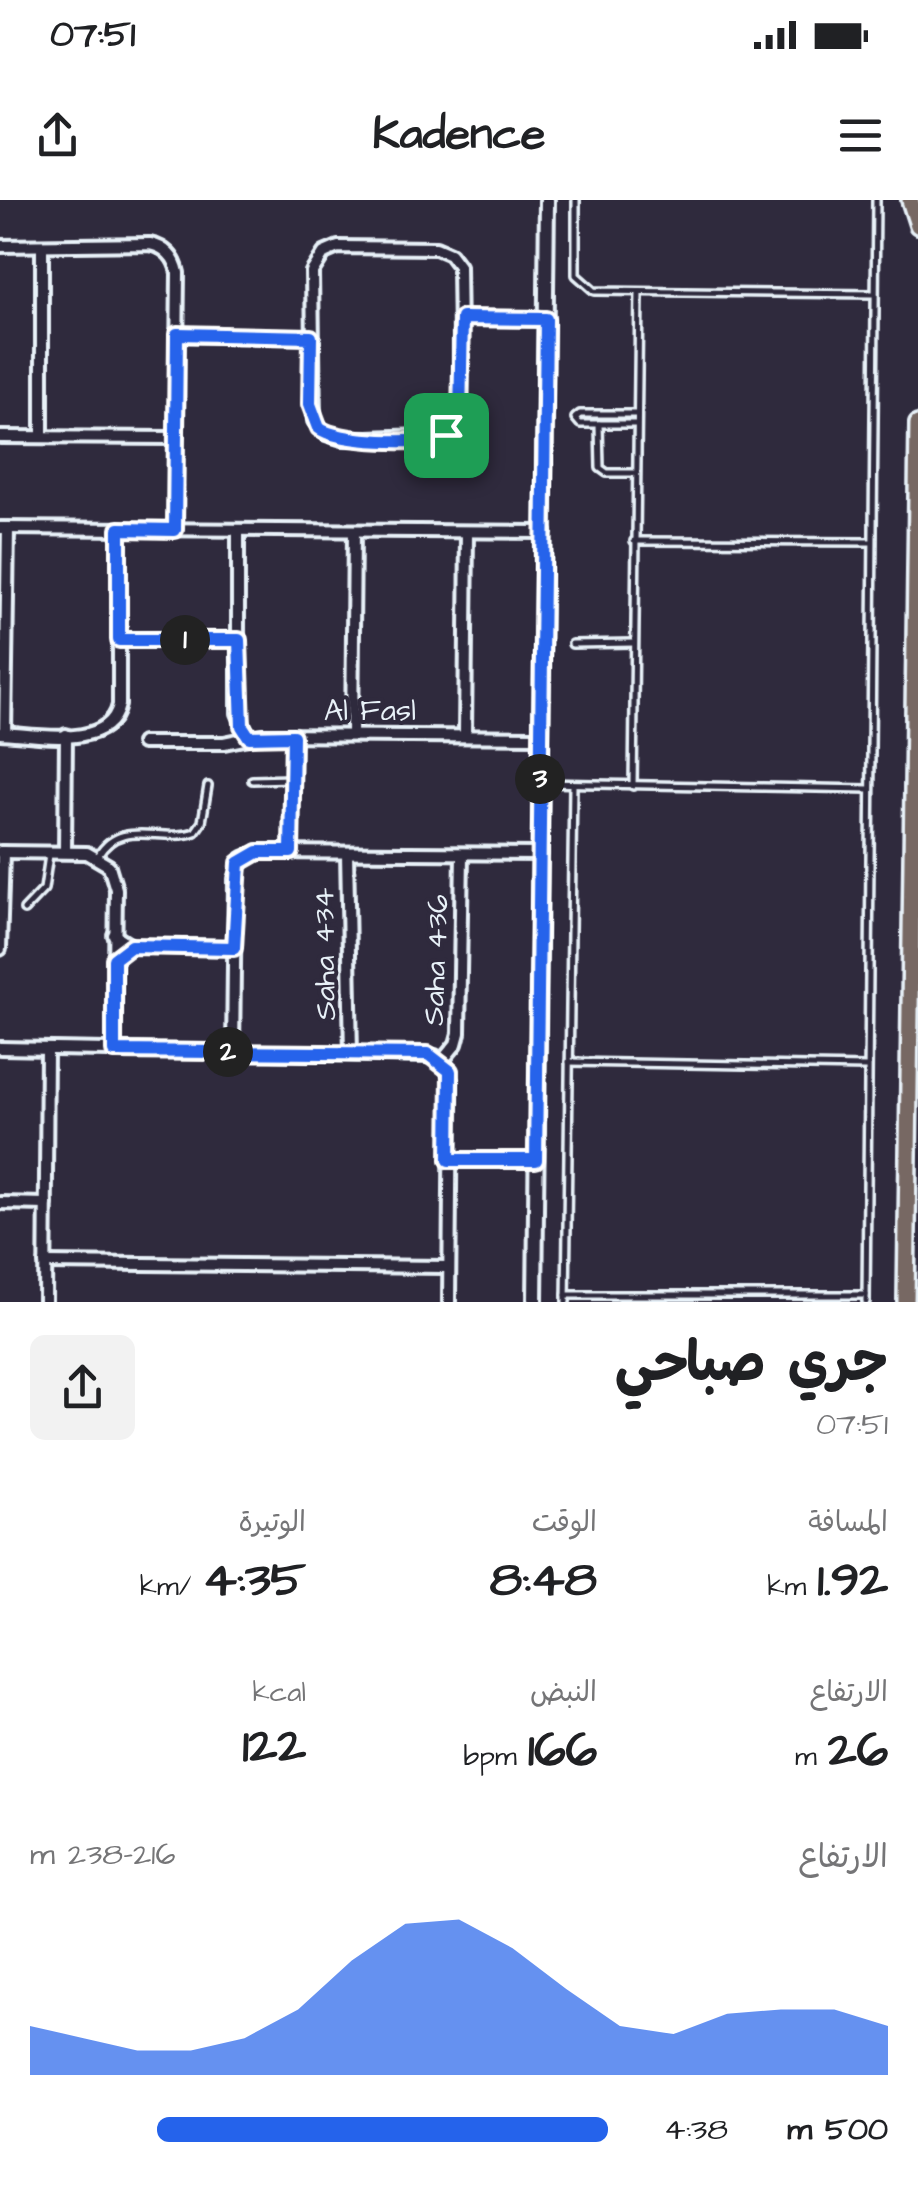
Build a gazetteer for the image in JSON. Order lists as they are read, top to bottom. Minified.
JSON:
{"streets":{"street":["Al Fasl","Saha 434","Saha 436"]},"page":{"status":"07:51","header":"Kadence","pins":["1","3","2"],"heading":["جري صباحي","07:51"],"stats":[["المسافة","1.92 km"],["الوقت","8:48"],["الوتيرة","4:35 /km"],["الارتفاع","26 m"],["النبض","166 bpm"],["kcal","122"]],"chart":["الارتفاع","216–238 m"],"list":[{"name":"500 m","note":"4:38"}]}}
